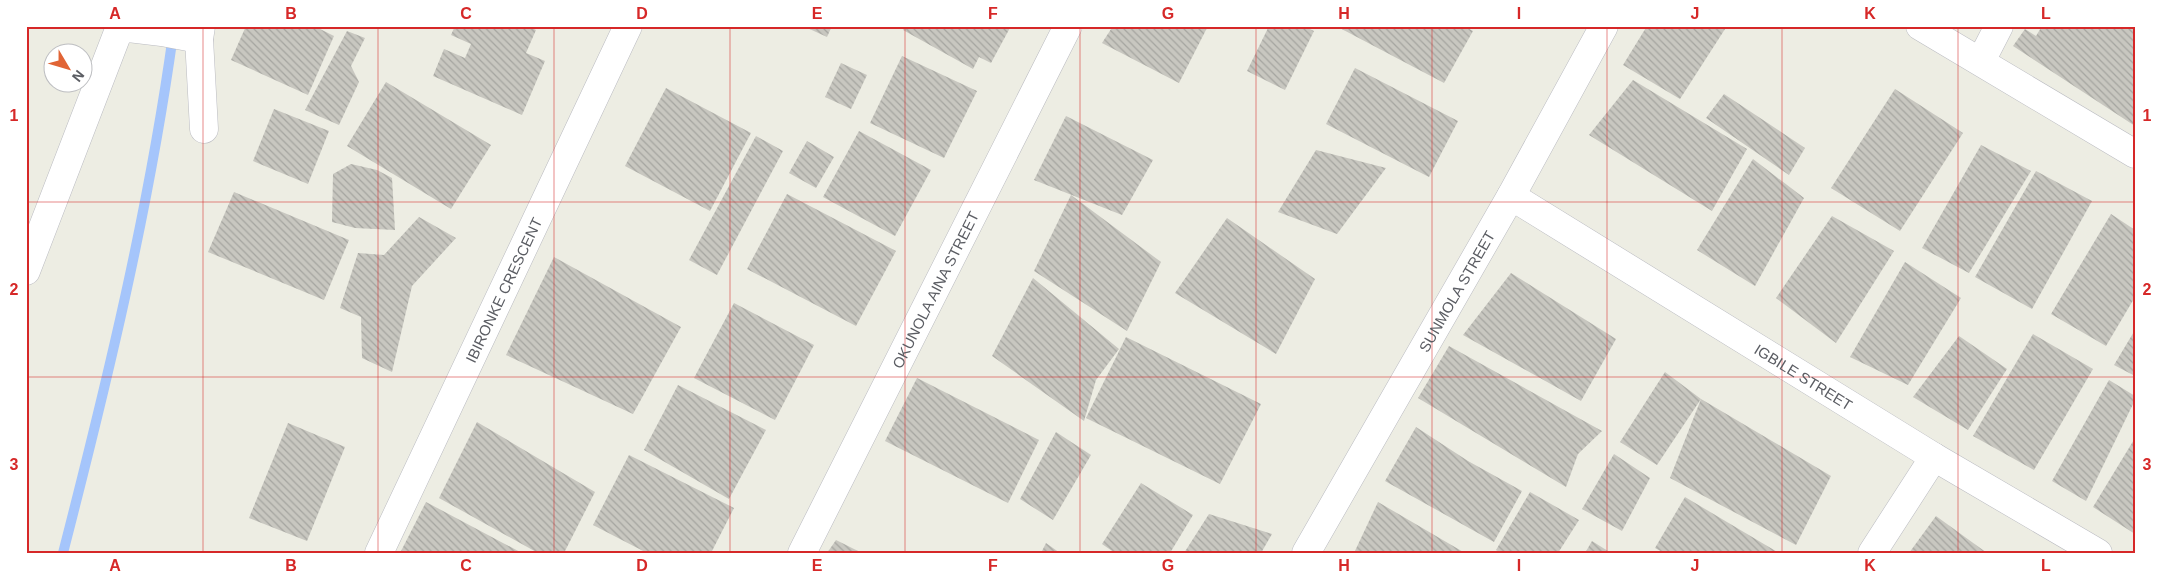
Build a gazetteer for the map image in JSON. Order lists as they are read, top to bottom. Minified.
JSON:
{"streets":{"street":["IBIRONKE CRESCENT","OKUNOLA AINA STREET","SUNMOLA STREET","IGBILE STREET"]},"crossings":[["SUNMOLA STREET","IGBILE STREET"]],"north":"bottom right","grid":{"columns":["A","B","C","D","E","F","G","H","I","J","K","L"],"rows":["1","2","3"]}}
